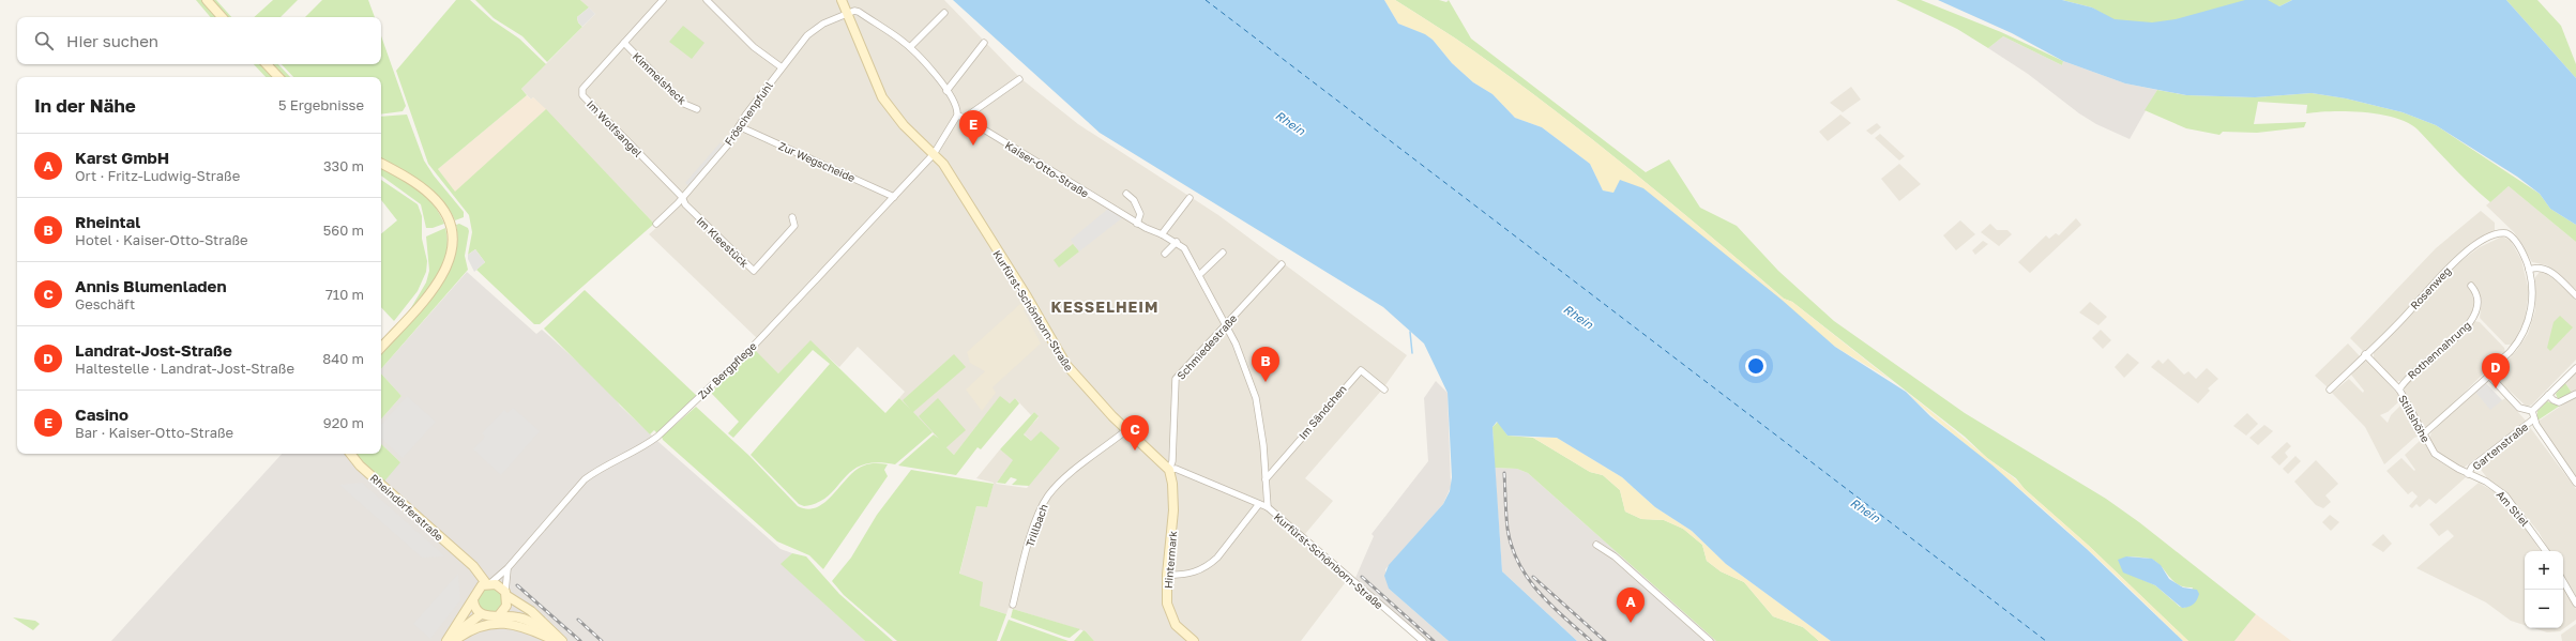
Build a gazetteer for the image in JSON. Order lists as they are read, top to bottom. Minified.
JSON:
{"streets":{"main road":["Kurfürst-Schönborn-Straße","Rheindörferstraße","Hintermark"],"street":["Kimmelsheck","Fröschenpfuhl","Im Wolfsangel","Zur Wegscheide","Kaiser-Otto-Straße","Im Kleestück","Rosenweg","Schmiedestraße","Rothennahrung","Zur Bergpflege","Im Sändchen","Stillshöhe","Gartenstraße","Am Stiel","Trillbach"]},"crossings":[["Kimmelsheck","Im Wolfsangel"],["Fröschenpfuhl","Im Wolfsangel"],["Fröschenpfuhl","Zur Wegscheide"],["Fröschenpfuhl","Im Kleestück"],["Fröschenpfuhl","Kurfürst-Schönborn-Straße"],["Im Wolfsangel","Im Kleestück"],["Zur Wegscheide","Zur Bergpflege"],["Kaiser-Otto-Straße","Kurfürst-Schönborn-Straße"],["Kaiser-Otto-Straße","Schmiedestraße"],["Kaiser-Otto-Straße","Zur Bergpflege"],["Kaiser-Otto-Straße","Im Sändchen"],["Rosenweg","Stillshöhe"],["Kurfürst-Schönborn-Straße","Schmiedestraße"],["Kurfürst-Schönborn-Straße","Zur Bergpflege"],["Kurfürst-Schönborn-Straße","Trillbach"],["Kurfürst-Schönborn-Straße","Hintermark"],["Schmiedestraße","Hintermark"],["Rothennahrung","Stillshöhe"],["Zur Bergpflege","Rheindörferstraße"],["Stillshöhe","Gartenstraße"],["Stillshöhe","Am Stiel"],["Gartenstraße","Am Stiel"]],"districts":["KESSELHEIM"],"water":["Rhein"],"page":{"search":"Hier suchen","heading":["In der Nähe","5 Ergebnisse"],"pins":["E","B","D","C","A"],"list":[{"mark":"A","name":"Karst GmbH","note":"Ort · Fritz-Ludwig-Straße","value":"330 m"},{"mark":"B","name":"Rheintal","note":"Hotel · Kaiser-Otto-Straße","value":"560 m"},{"mark":"C","name":"Annis Blumenladen","note":"Geschäft","value":"710 m"},{"mark":"D","name":"Landrat-Jost-Straße","note":"Haltestelle · Landrat-Jost-Straße","value":"840 m"},{"mark":"E","name":"Casino","note":"Bar · Kaiser-Otto-Straße","value":"920 m"}],"map_buttons":["+","−"]}}
